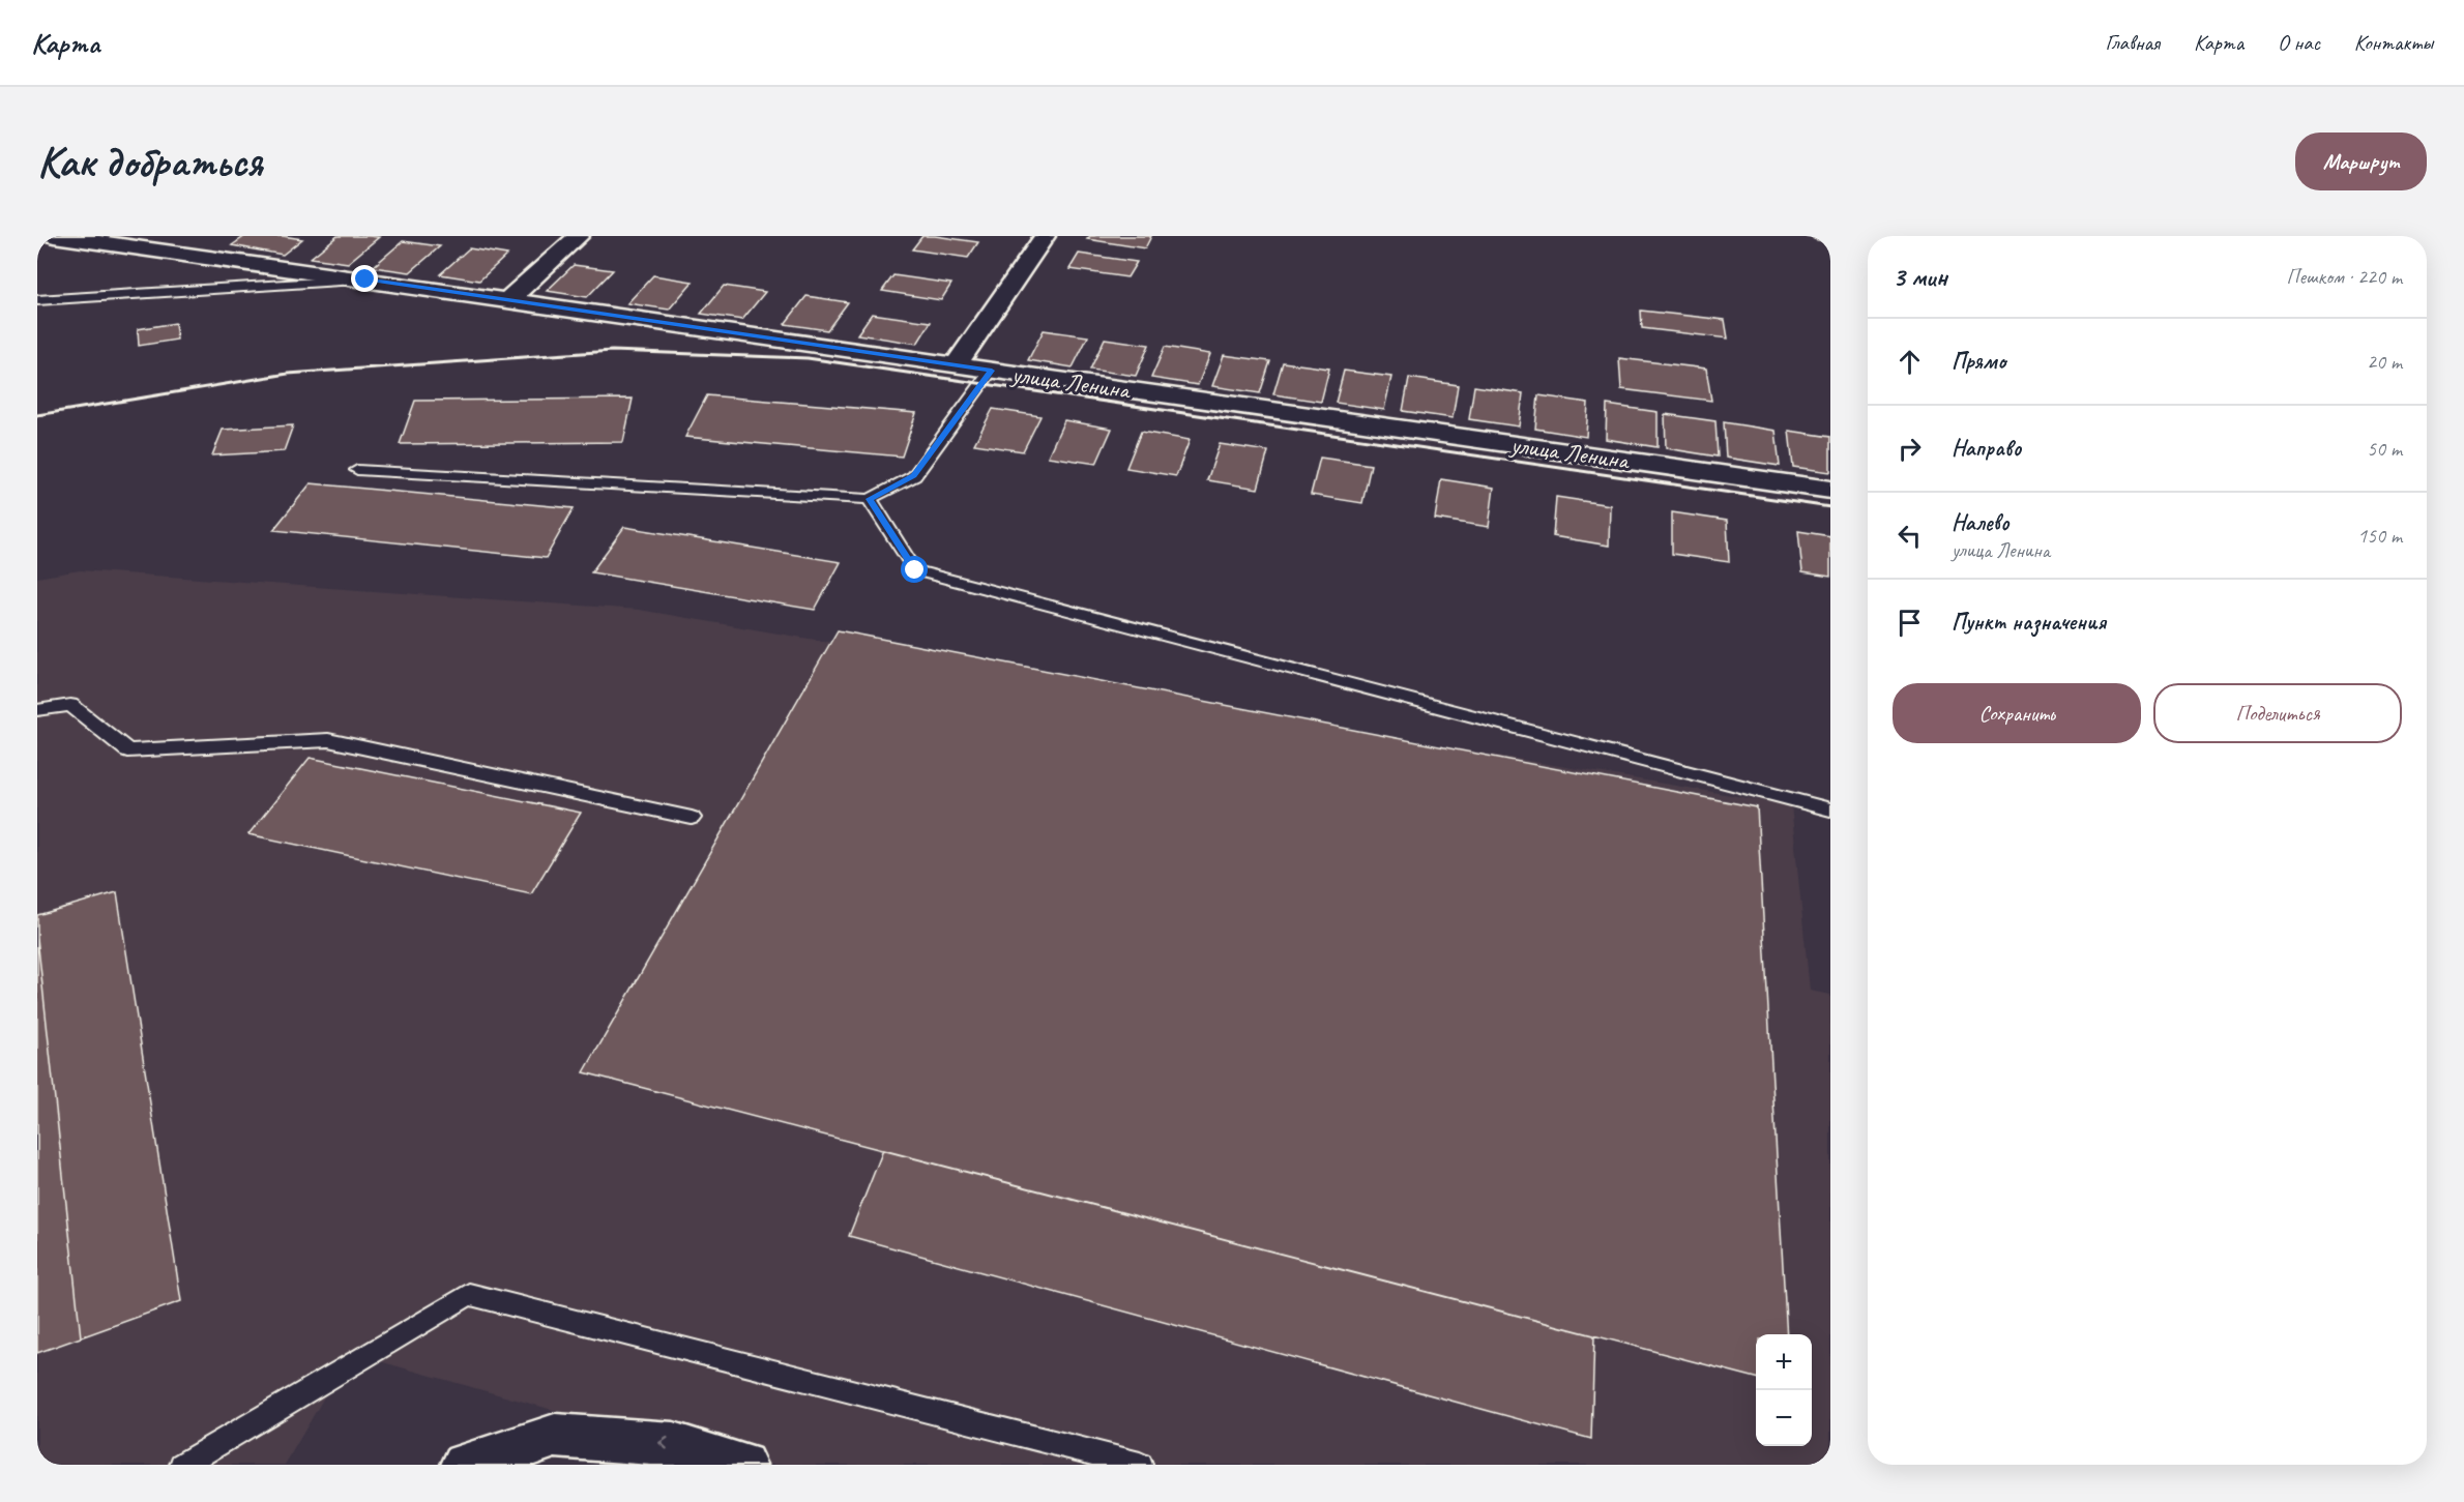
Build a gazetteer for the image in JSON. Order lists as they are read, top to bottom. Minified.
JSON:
{"streets":{"street":["улица Ленина"]},"page":{"header":"Карта","nav":["Главная","Карта","О нас","Контакты"],"buttons":["Маршрут",["Сохранить","Поделиться"]],"title":"Как добраться","heading":["3 мин","Пешком · 220 m"],"list":[["Прямо","20 m"],["Направо","50 m"],["Налево","улица Ленина","150 m"],"Пункт назначения"],"map_buttons":["+","−"]}}
